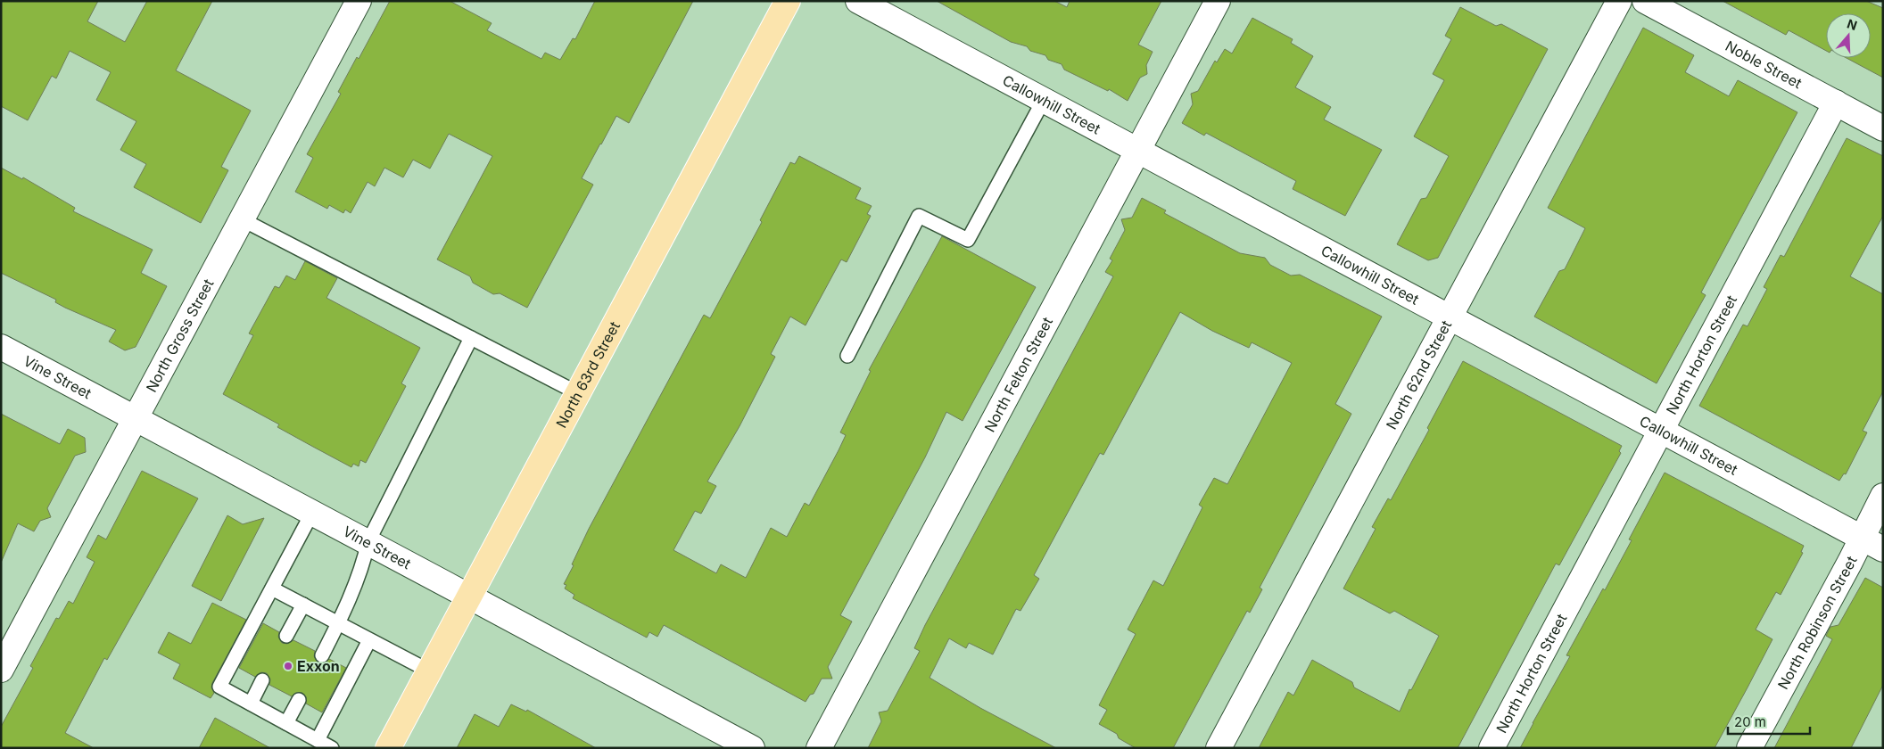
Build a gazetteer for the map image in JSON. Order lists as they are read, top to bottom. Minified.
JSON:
{"streets":{"main road":["North 63rd Street"],"street":["Noble Street","Callowhill Street","North Gross Street","North Horton Street","North Felton Street","North 62nd Street","Vine Street","North Robinson Street"]},"crossings":[["Noble Street","North Horton Street"],["Callowhill Street","North Horton Street"],["Callowhill Street","North Felton Street"],["Callowhill Street","North 62nd Street"],["Callowhill Street","North Robinson Street"],["North Gross Street","Vine Street"],["North 63rd Street","Vine Street"]],"places":["Exxon"],"scale_bar":"20 m","north":"top"}
